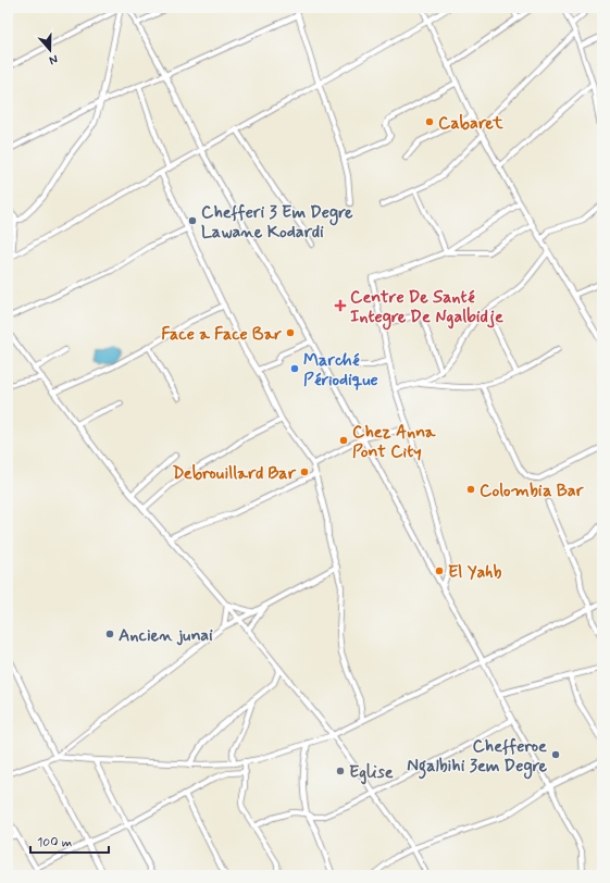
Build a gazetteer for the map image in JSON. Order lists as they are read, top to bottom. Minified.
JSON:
{"places":{"other":["Cabaret","Chefferi 3 Em Degre Lawane Kodardi","Face a Face Bar","Marché Périodique","Chez Anna Pont City","Debrouillard Bar","Colombia Bar","El Yahb","Ancien junai","Chefferoe Ngalbihi 3em Degre","Eglise"],"health":["Centre De Santé Integre De Ngalbidje"]},"scale_bar":"100 m","north":"bottom"}
